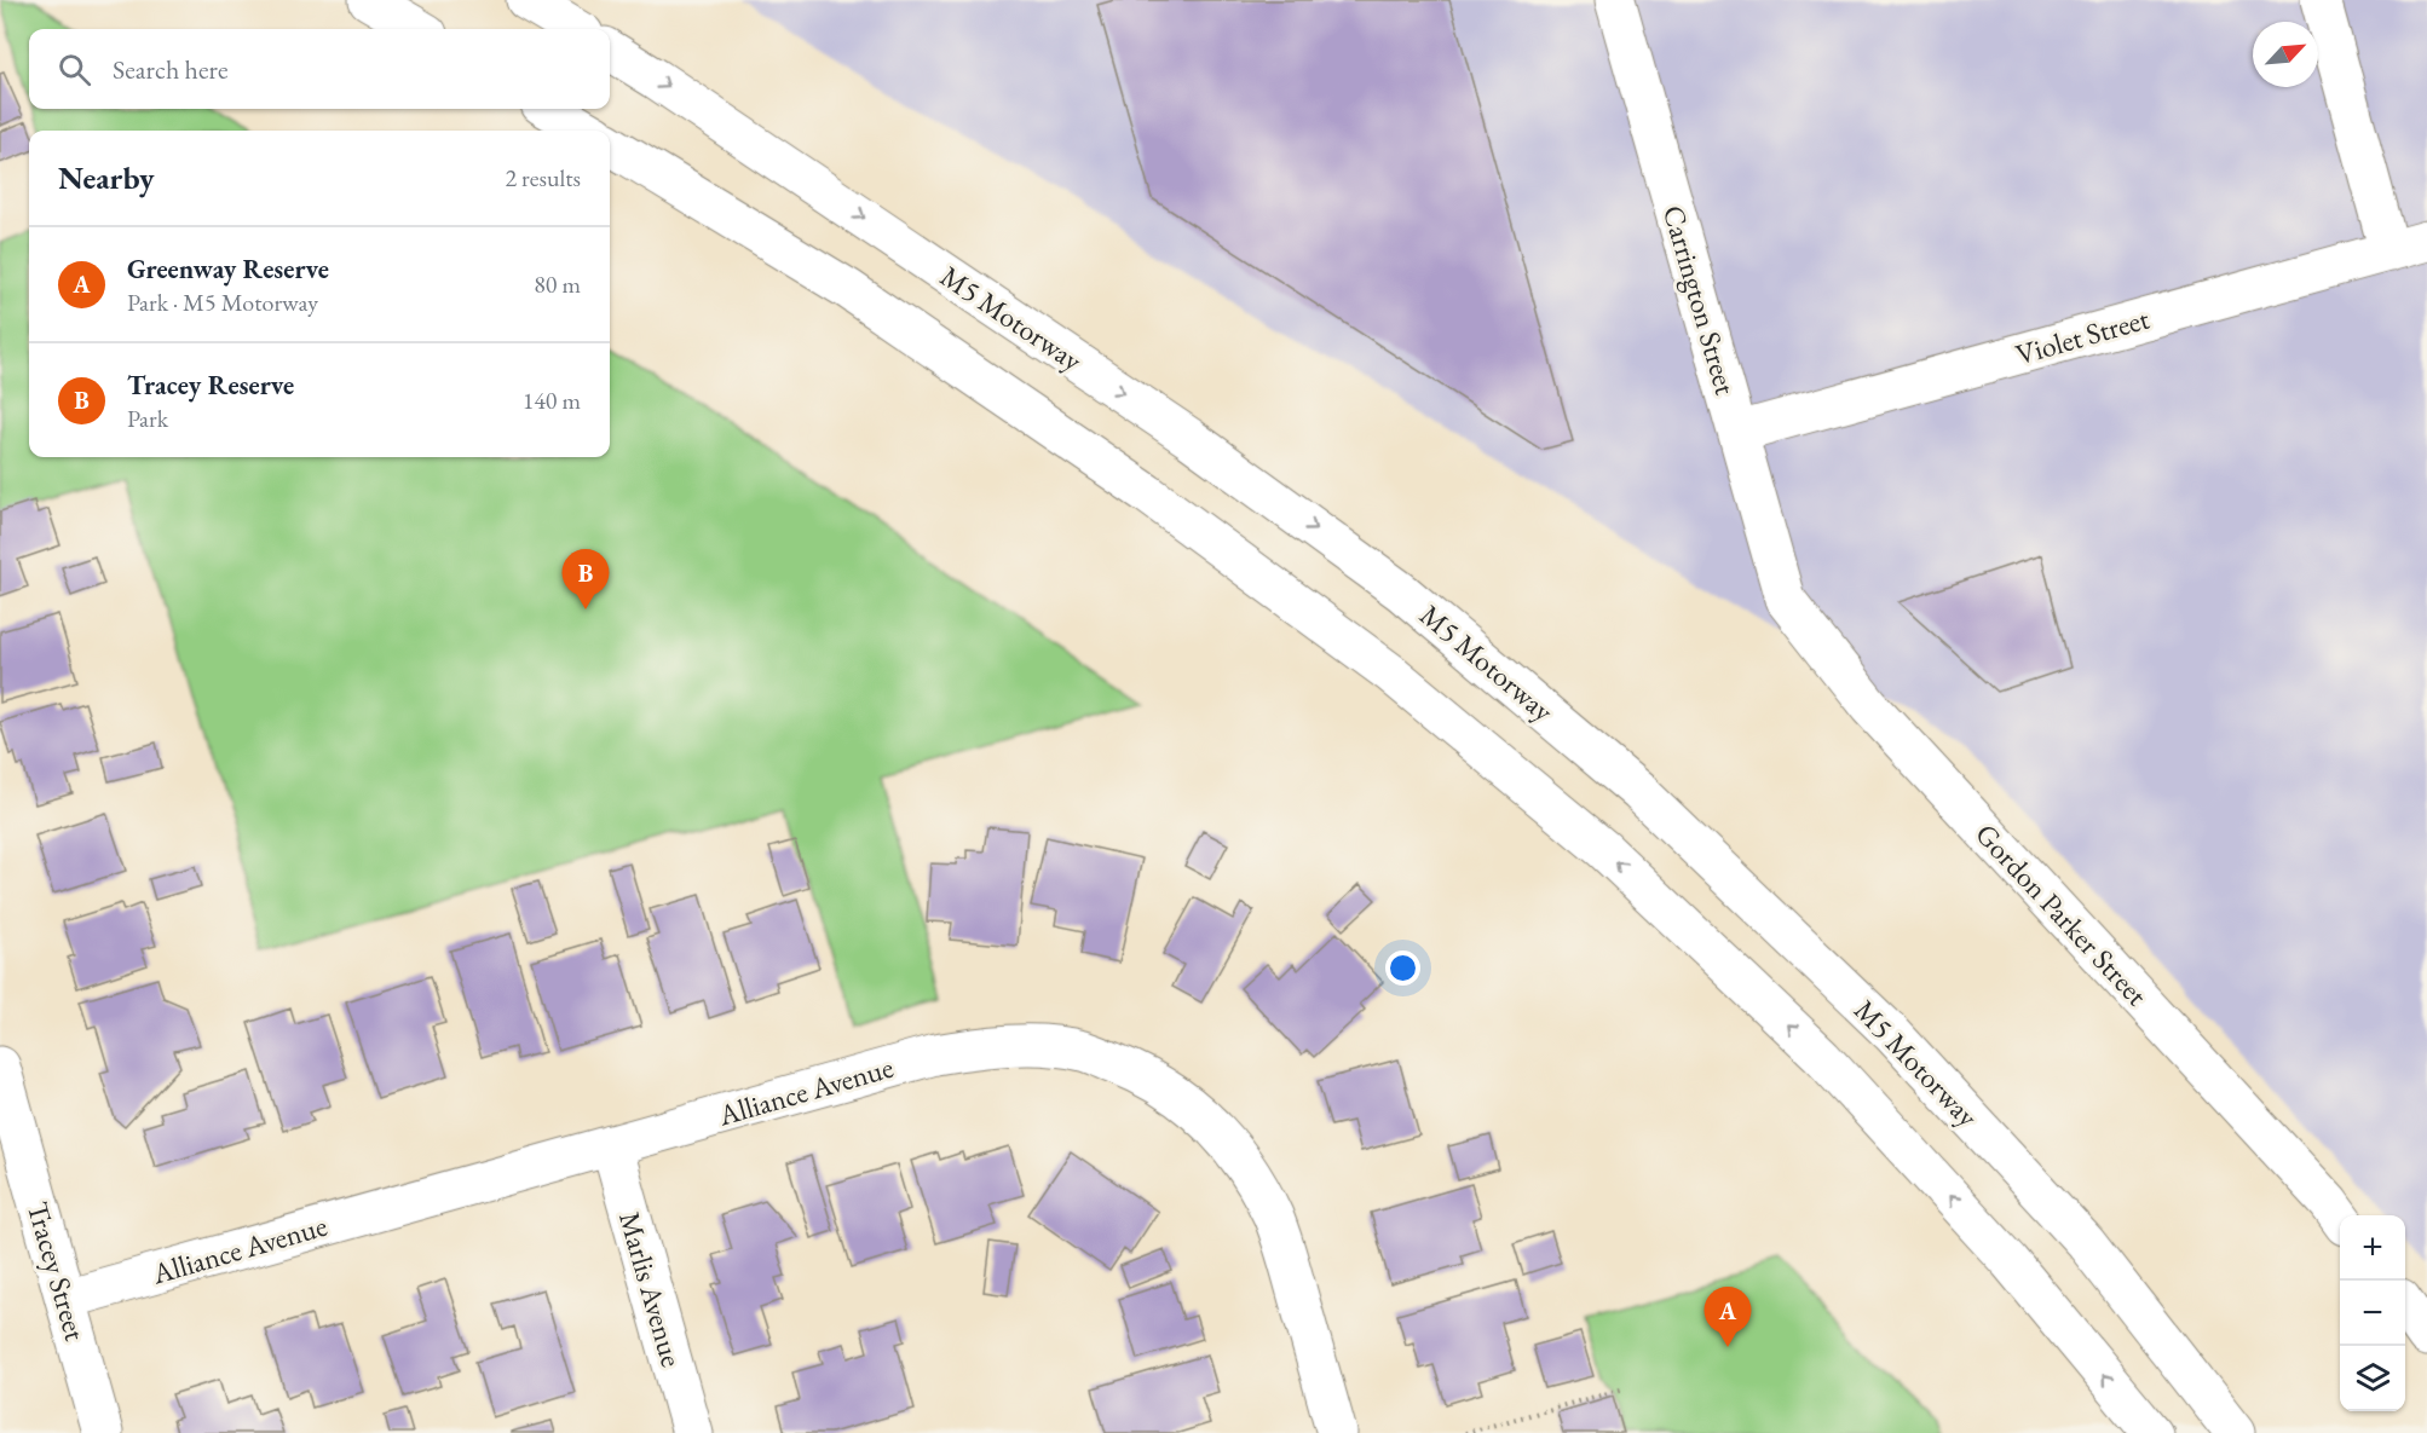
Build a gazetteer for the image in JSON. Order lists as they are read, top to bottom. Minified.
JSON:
{"streets":{"main road":["Carrington Street","M5 Motorway","Violet Street","Gordon Parker Street","Alliance Avenue","Tracey Street","Marlis Avenue"]},"crossings":[["Carrington Street","Violet Street"],["Carrington Street","Gordon Parker Street"],["Alliance Avenue","Tracey Street"],["Alliance Avenue","Marlis Avenue"]],"north":"top right","page":{"search":"Search here","heading":["Nearby","2 results"],"list":[{"mark":"A","name":"Greenway Reserve","note":"Park · M5 Motorway","value":"80 m"},{"mark":"B","name":"Tracey Reserve","note":"Park","value":"140 m"}],"pins":["B","A"],"map_buttons":["+","−"]}}
